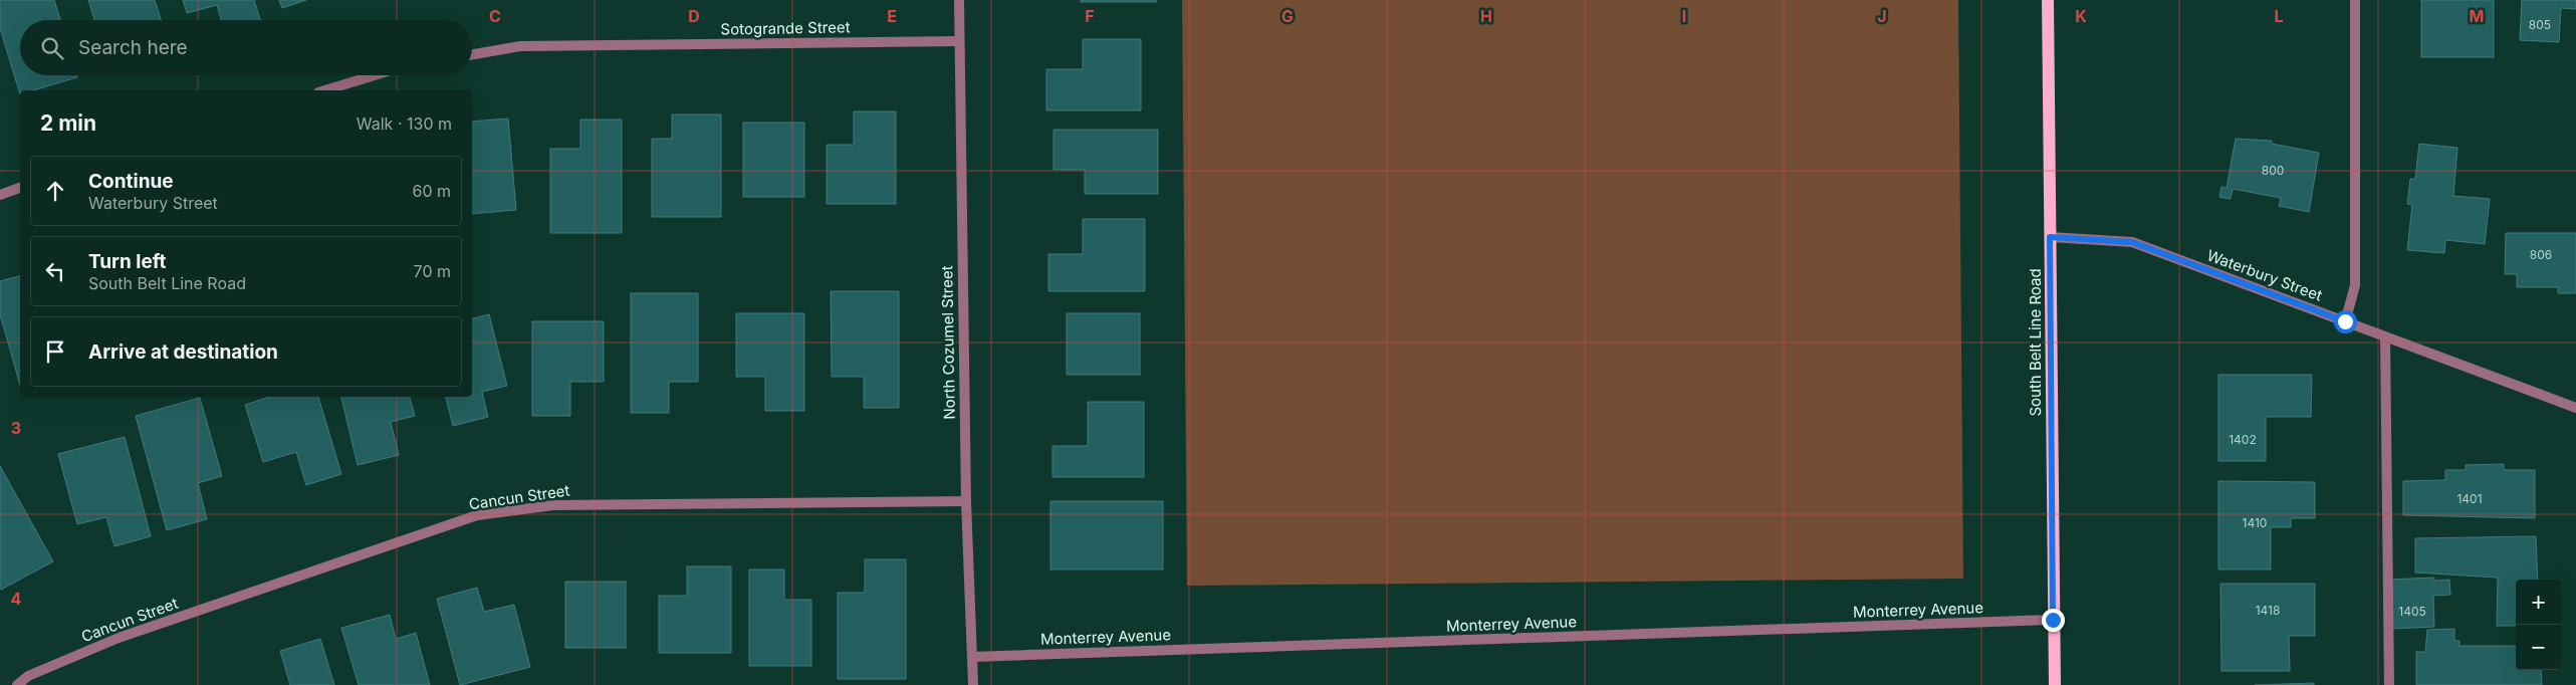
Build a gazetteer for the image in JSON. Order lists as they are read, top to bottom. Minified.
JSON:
{"streets":{"main road":["South Belt Line Road"],"street":["Sotogrande Street","Waterbury Street","North Cozumel Street","Cancun Street","Monterrey Avenue"]},"crossings":[["Sotogrande Street","North Cozumel Street"],["Waterbury Street","South Belt Line Road"],["North Cozumel Street","Cancun Street"],["North Cozumel Street","Monterrey Avenue"],["South Belt Line Road","Monterrey Avenue"]],"house_numbers":["805","800","806","1402","1401","1410","1418","1405"],"page":{"search":"Search here","heading":["2 min","Walk · 130 m"],"list":[["Continue","Waterbury Street","60 m"],["Turn left","South Belt Line Road","70 m"],"Arrive at destination"],"map_buttons":["+","−"]},"grid":{"columns":["C","D","E","F","G","H","I","J","K","L","M"],"rows":["3","4"]}}
